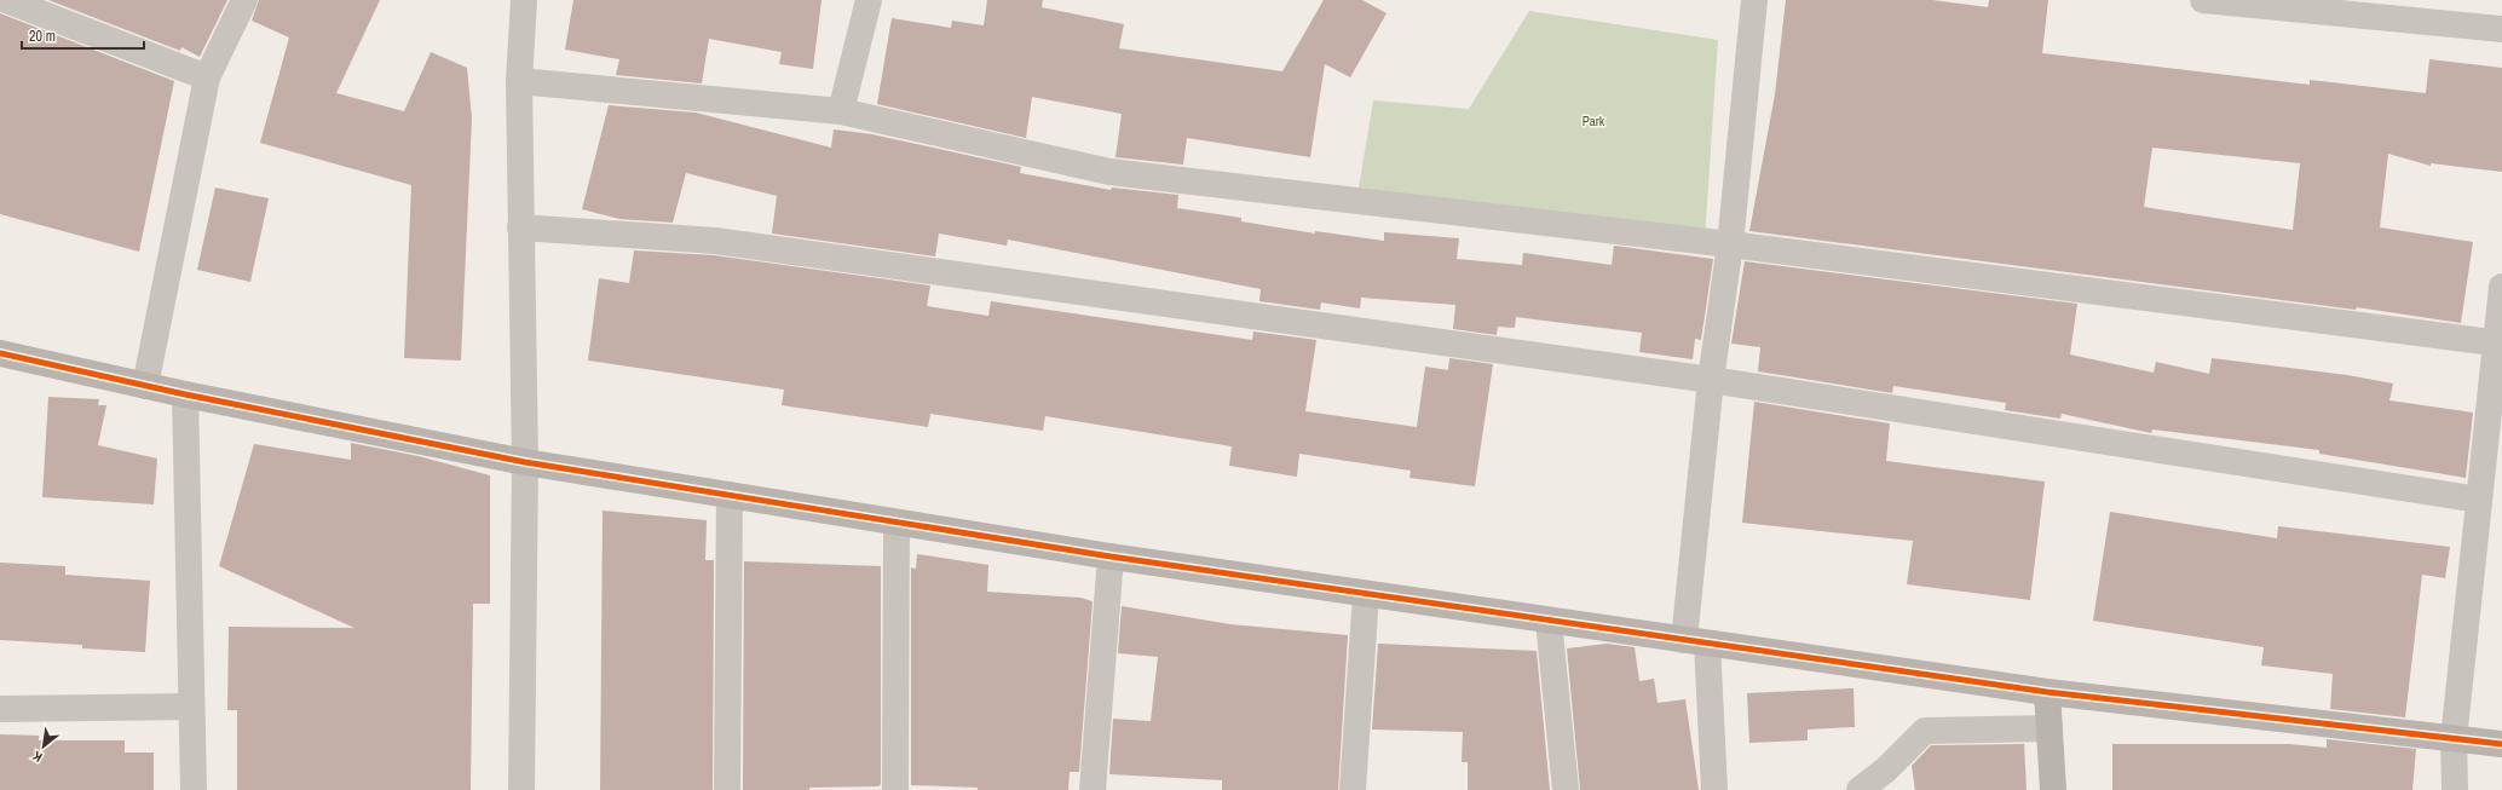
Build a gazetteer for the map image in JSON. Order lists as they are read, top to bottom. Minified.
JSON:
{"parks":["Park"],"scale_bar":"20 m","north":"bottom left"}
